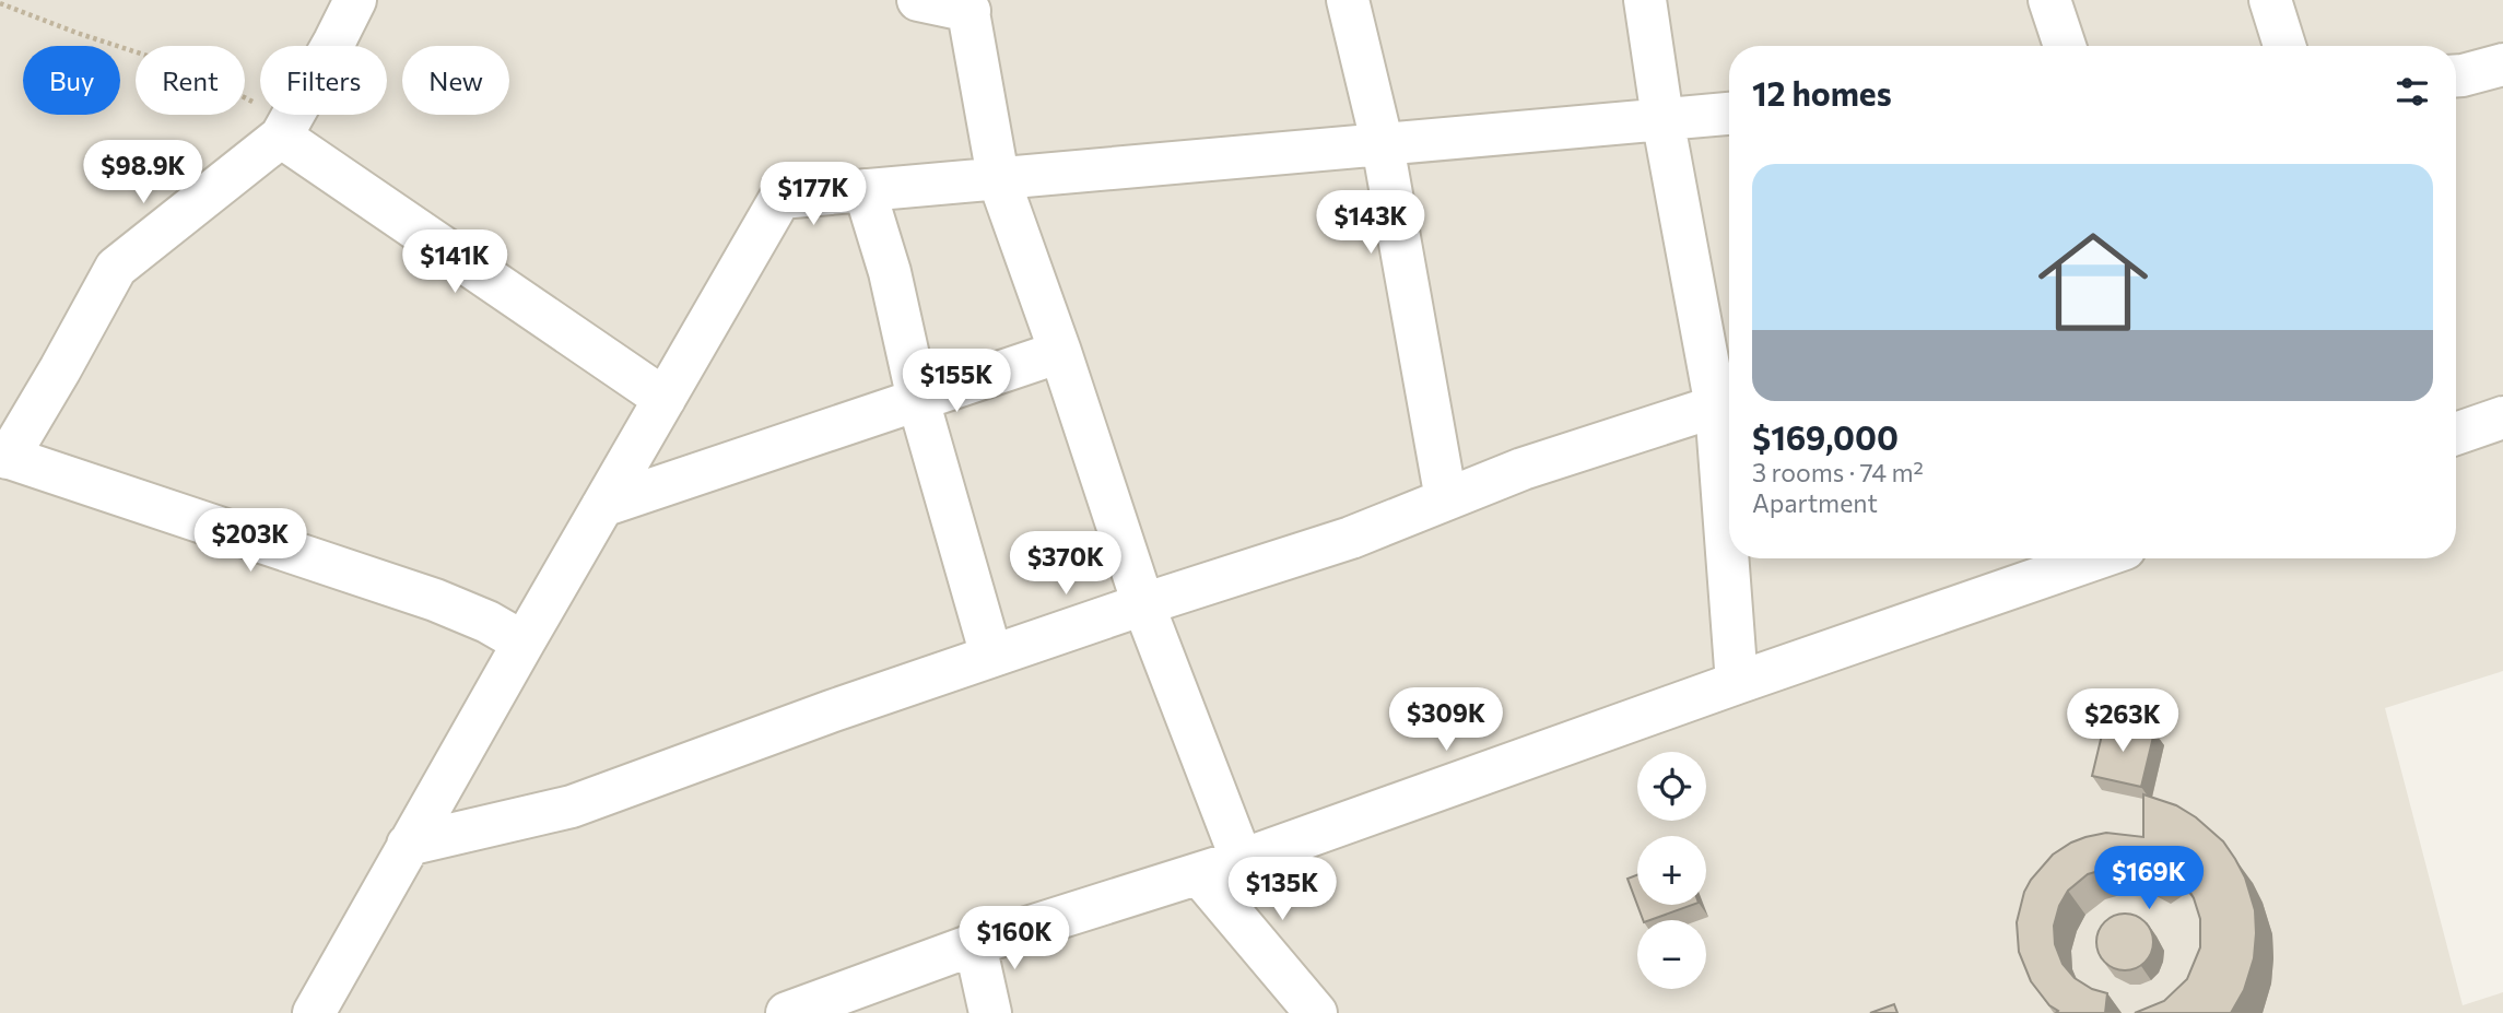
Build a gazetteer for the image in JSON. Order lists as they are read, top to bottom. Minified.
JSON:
{"page":{"chip":["Buy","Rent","Filters","New"],"heading":"12 homes","list":[{"name":"$169,000","note":"3 rooms · 74 m² · Apartment"}],"price":["$98.9K","$177K","$143K","$141K","$155K","$203K","$370K","$309K","$263K","$169K","$135K","$160K"],"map_buttons":["+","−"]}}
